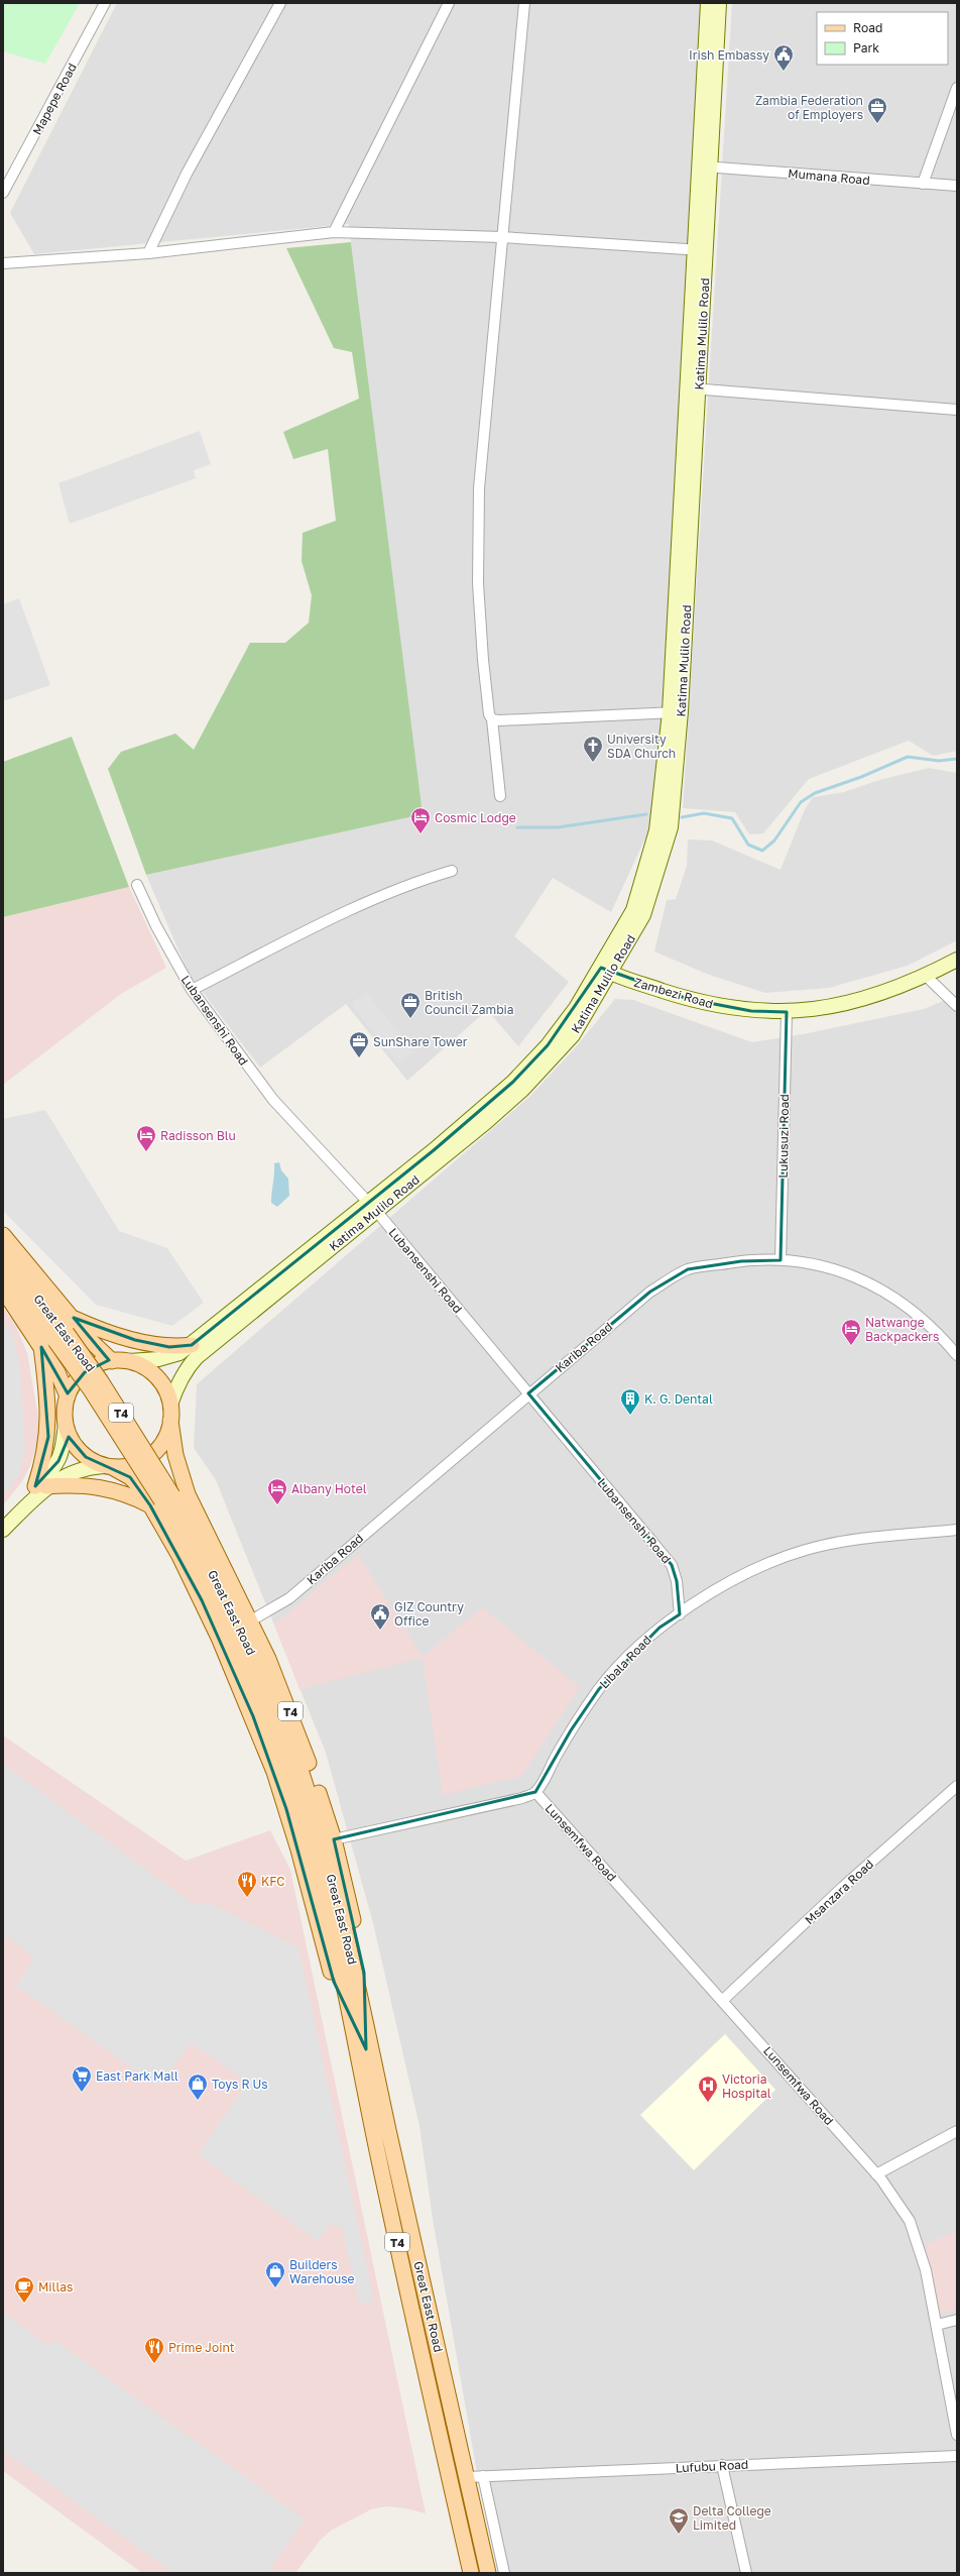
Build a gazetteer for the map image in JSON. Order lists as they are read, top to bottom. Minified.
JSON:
{"streets":{"main road":["Katima Mulilo Road","Zambezi Road","Great East Road","T4"],"street":["Mapepe Road","Mumana Road","Lubansenshi Road","Lukusuzi Road","Kariba Road","Libala Road","Lunsemfwa Road","Msanzara Road","Lufubu Road"]},"crossings":[["Mumana Road","Katima Mulilo Road"],["Katima Mulilo Road","Zambezi Road"],["Katima Mulilo Road","Lubansenshi Road"],["Katima Mulilo Road","Great East Road"],["Zambezi Road","Lukusuzi Road"],["Lubansenshi Road","Kariba Road"],["Lubansenshi Road","Libala Road"],["Lukusuzi Road","Kariba Road"],["Great East Road","Kariba Road"],["Great East Road","Lufubu Road"],["Libala Road","Lunsemfwa Road"],["Lunsemfwa Road","Msanzara Road"]],"places":{"public building":["Irish Embassy","GIZ Country Office"],"office":["Zambia Federation of Employers","British Council Zambia","SunShare Tower"],"church":["University SDA Church"],"hotel":["Cosmic Lodge","Radisson Blu","Natwange Backpackers","Albany Hotel"],"building":["K. G. Dental"],"restaurant":["KFC","Prime Joint"],"supermarket":["East Park Mall"],"shop":["Toys R Us","Builders Warehouse"],"hospital":["Victoria Hospital"],"cafe":["Millas"],"school or university":["Delta College Limited"]},"legend":["Road","Park"]}
